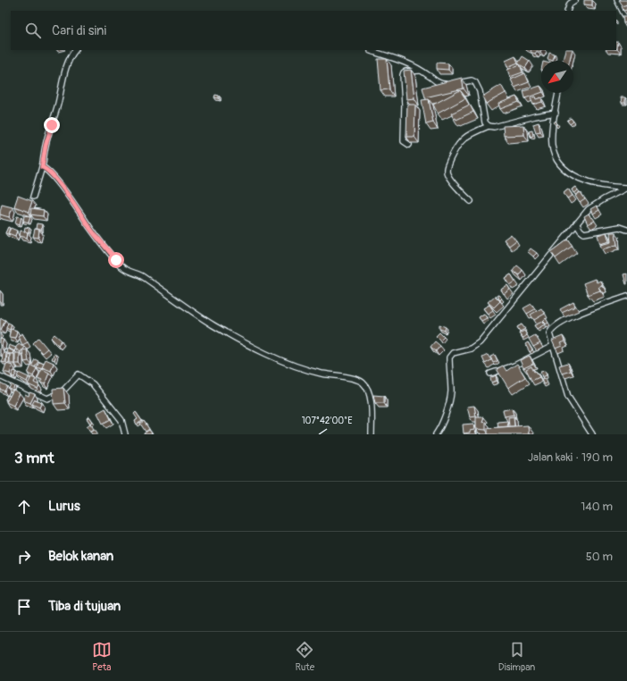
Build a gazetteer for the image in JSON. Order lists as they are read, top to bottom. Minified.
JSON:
{"north":"bottom left","page":{"search":"Cari di sini","heading":["3 mnt","Jalan kaki · 190 m"],"list":[["Lurus","140 m"],["Belok kanan","50 m"],"Tiba di tujuan"],"nav":["Peta","Rute","Disimpan"]},"coordinates":["107°42'00\"E"]}
